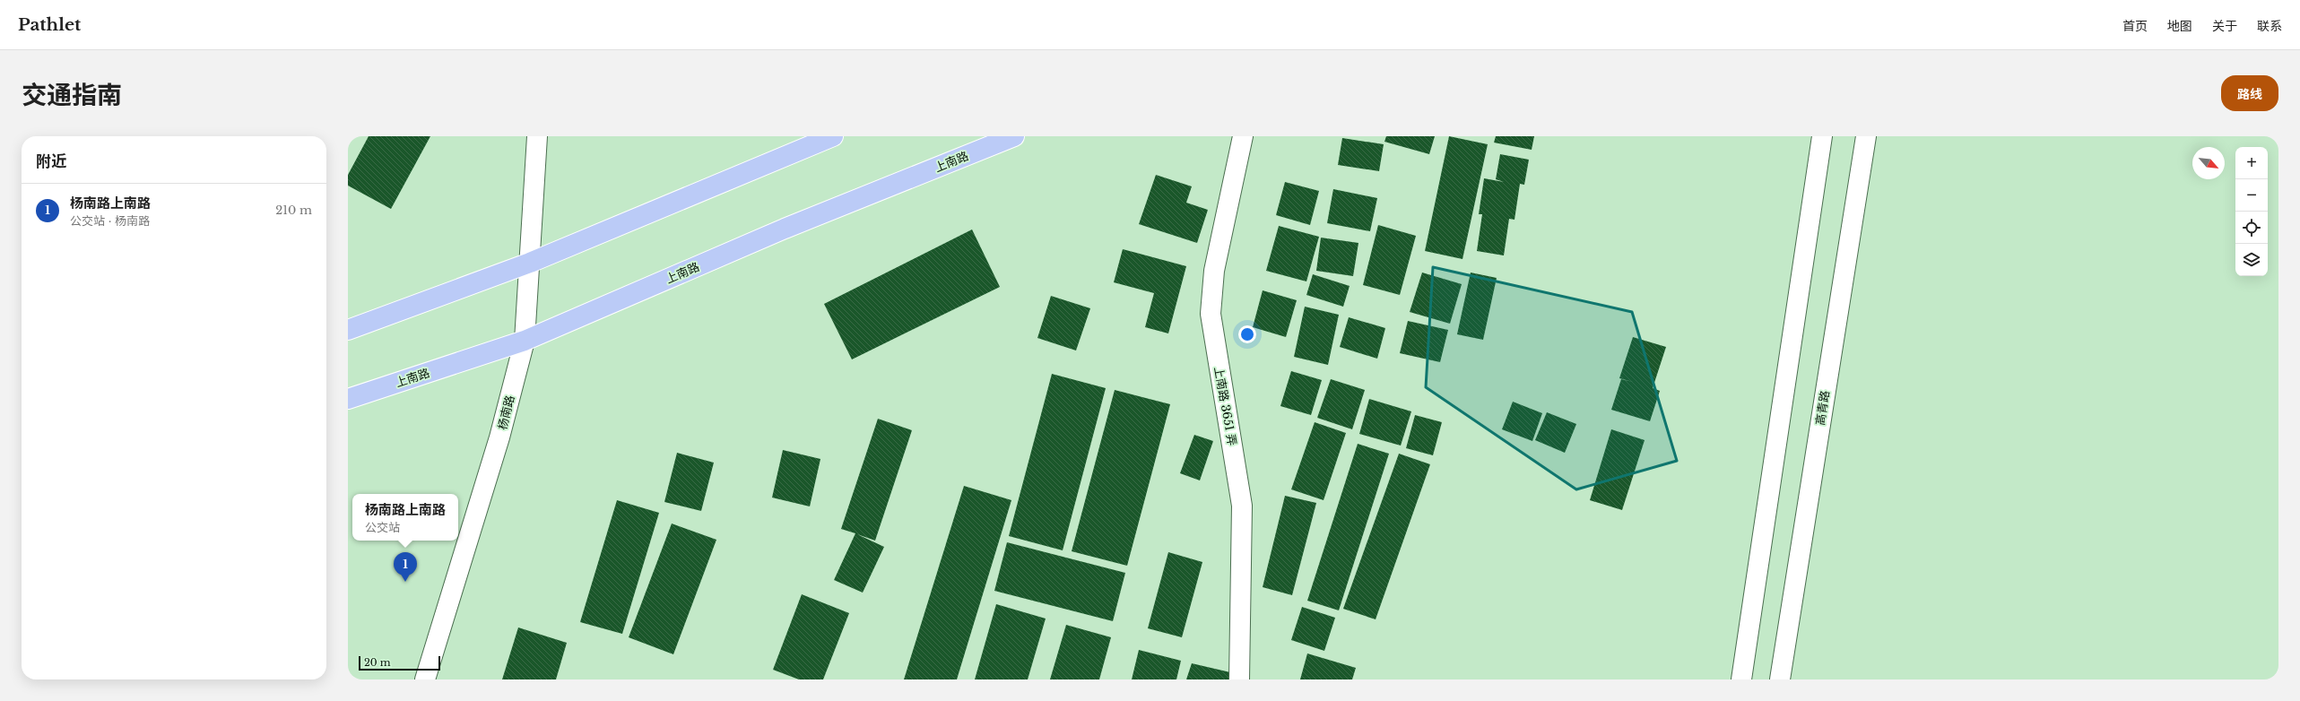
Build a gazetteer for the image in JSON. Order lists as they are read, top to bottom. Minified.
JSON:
{"streets":{"main road":["上南路"],"street":["上南路 3651 弄","高青路","杨南路"]},"crossings":[["上南路","杨南路"]],"scale_bar":"20 m","north":"bottom right","page":{"header":"Pathlet","nav":["首页","地图","关于","联系"],"title":"交通指南","buttons":"路线","heading":"附近","map_buttons":["+","−"],"list":[{"mark":"1","name":"杨南路上南路","note":"公交站 · 杨南路","value":"210 m"}],"popup":["杨南路上南路","公交站"],"pins":"1","scale":"20 m"}}
